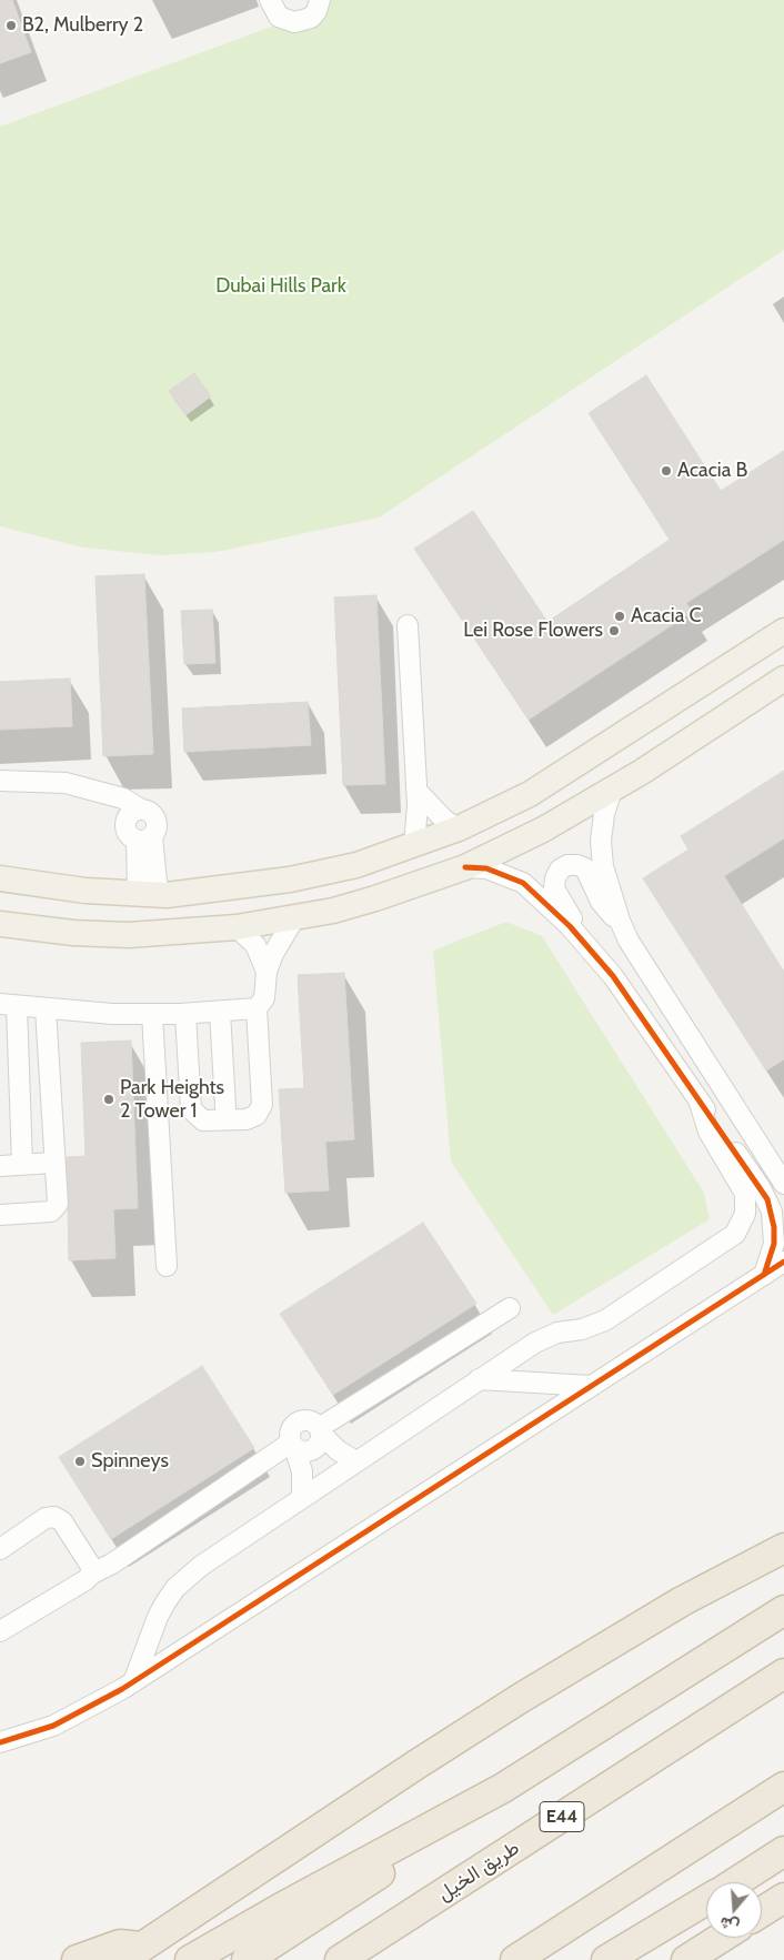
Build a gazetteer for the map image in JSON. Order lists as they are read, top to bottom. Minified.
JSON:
{"streets":{"highway":["E44","طريق الخيل"]},"parks":["Dubai Hills Park"],"places":["B2, Mulberry 2","Acacia B","Acacia C","Lei Rose Flowers","Park Heights 2 Tower 1","Spinneys"],"north":"bottom"}
